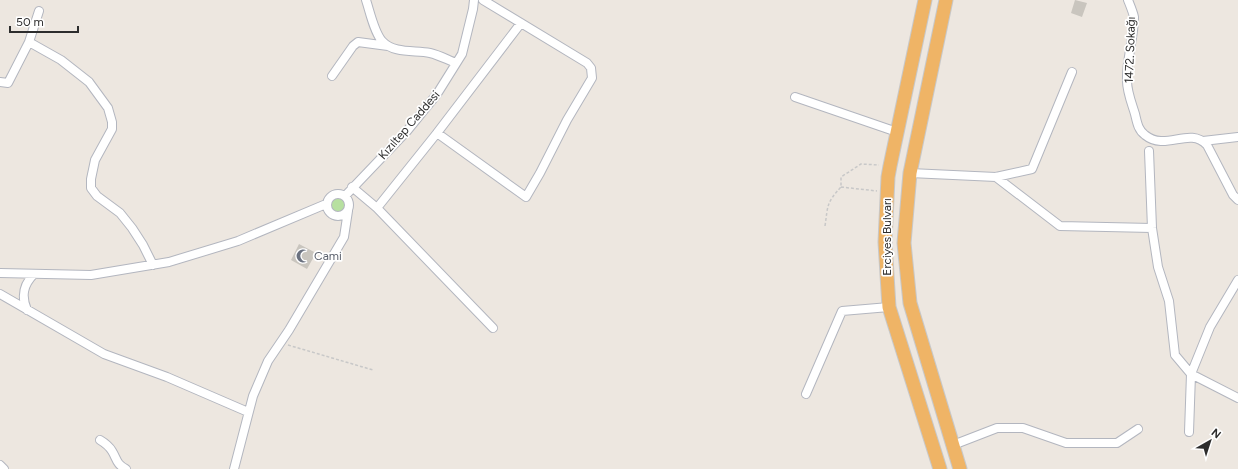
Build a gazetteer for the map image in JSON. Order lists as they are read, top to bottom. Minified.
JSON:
{"streets":{"highway":["Erciyes Bulvarı"],"street":["1472. Sokağı","Kızıltep Caddesi"]},"places":{"mosque":["Cami"]},"scale_bar":"50 m","north":"top right"}
